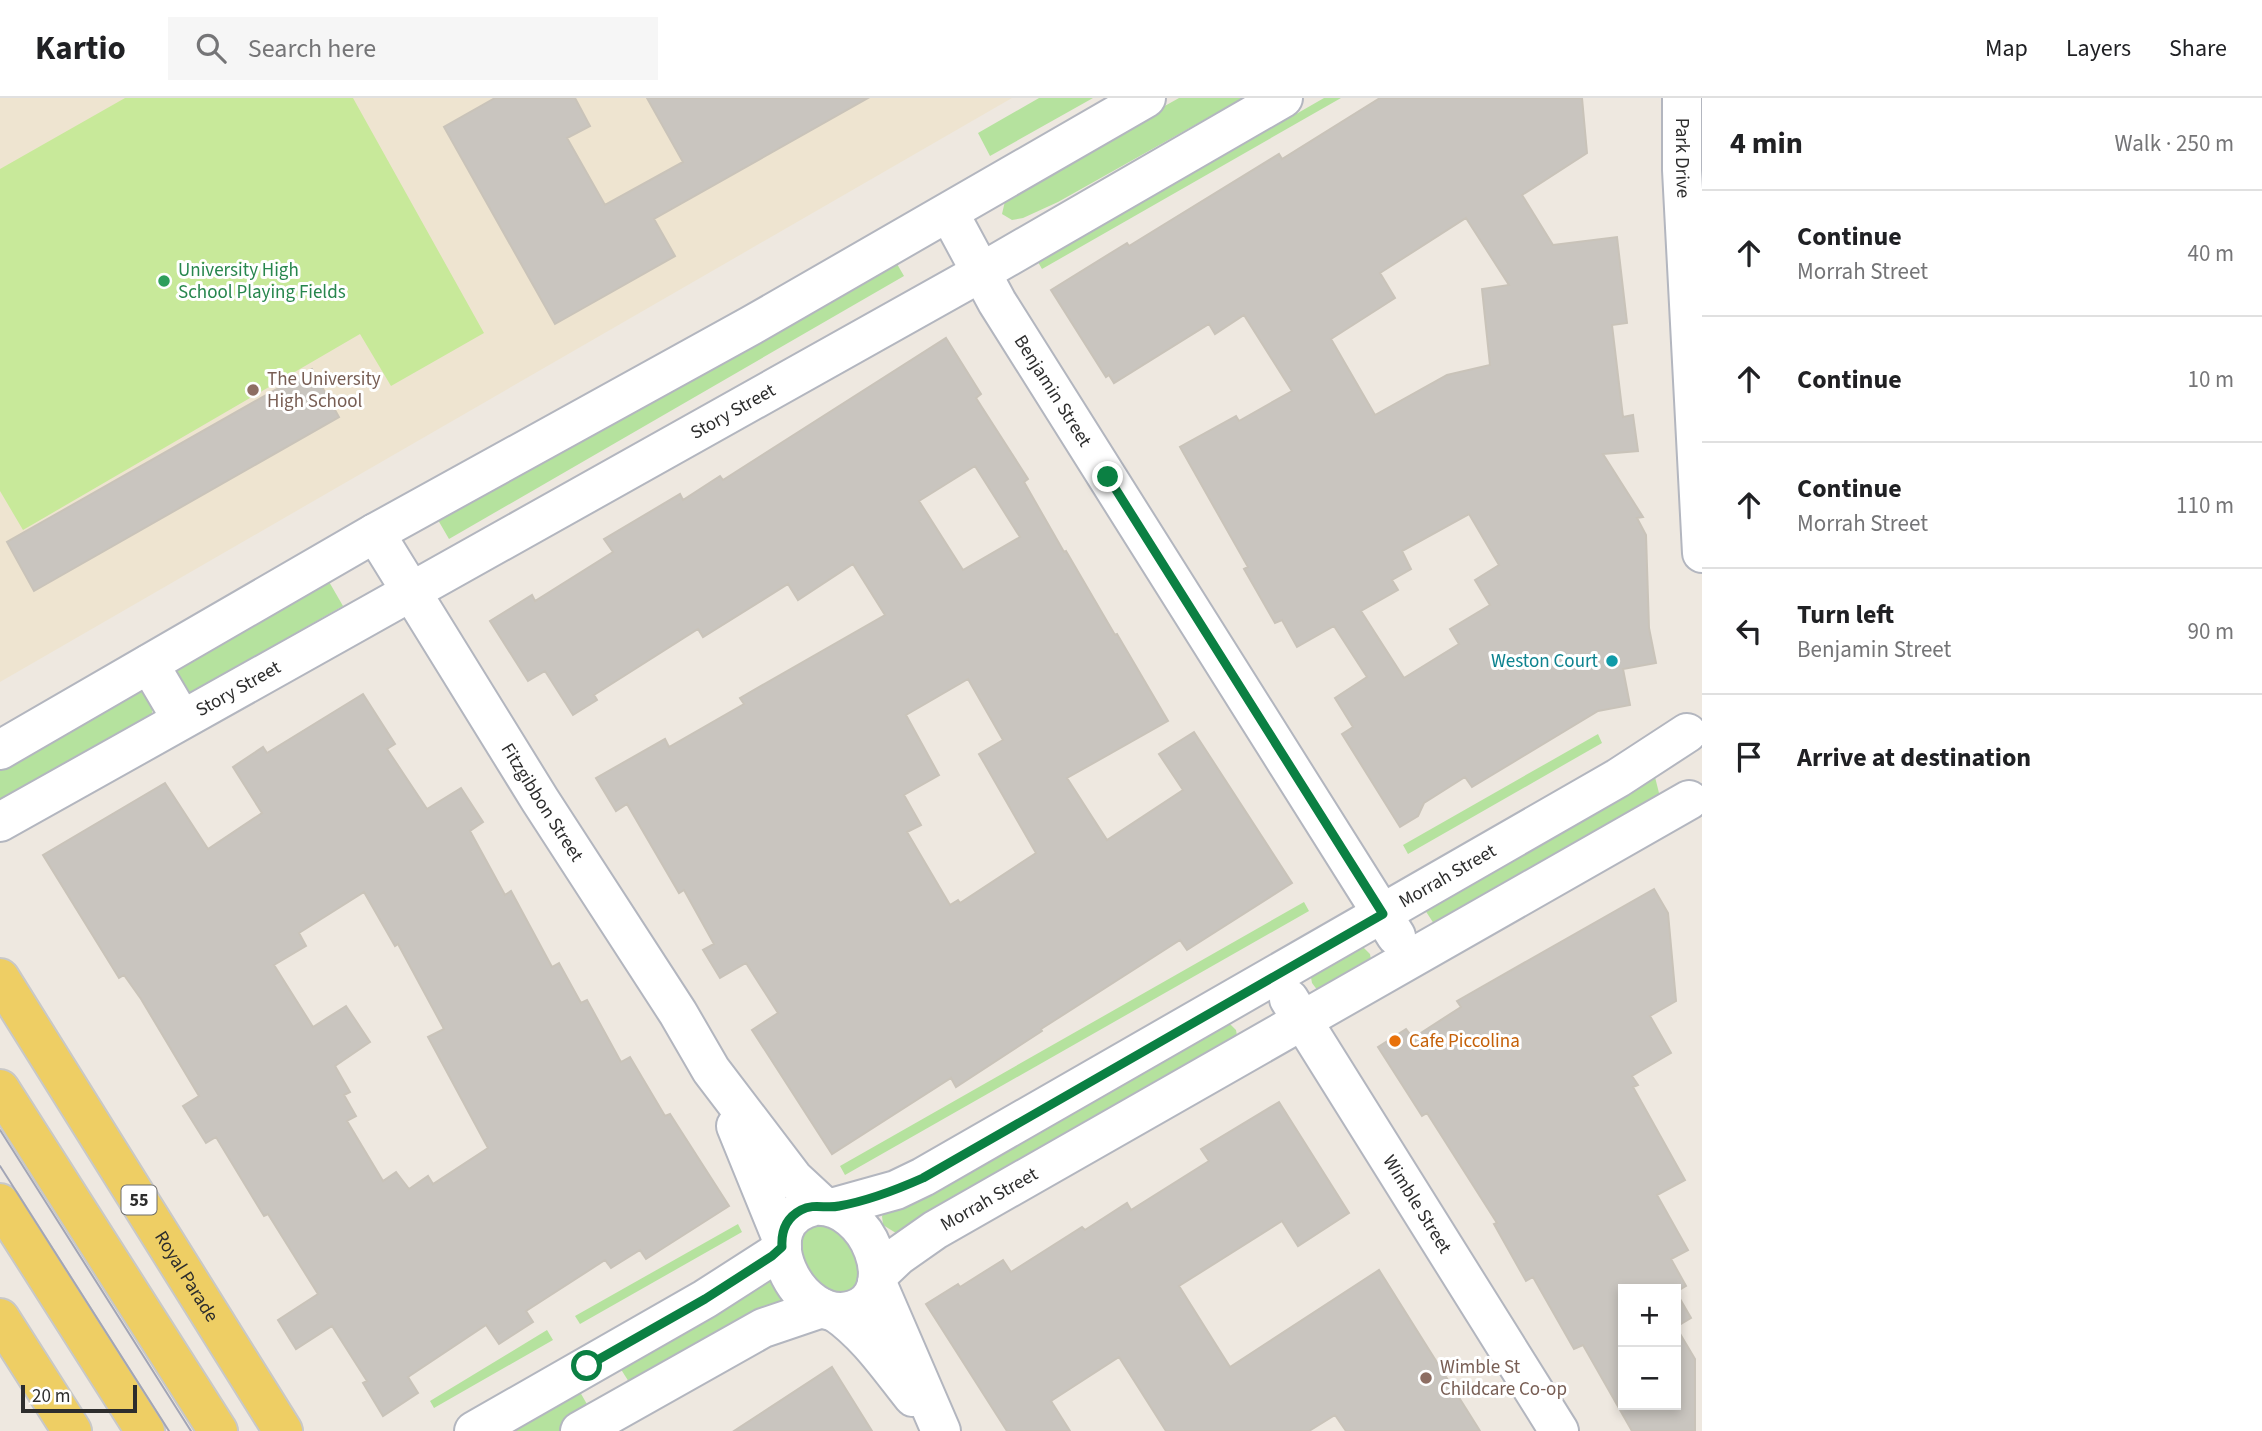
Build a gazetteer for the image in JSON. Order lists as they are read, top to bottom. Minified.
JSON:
{"streets":{"main road":["55","Royal Parade"],"street":["Park Drive","Benjamin Street","Story Street","Fitzgibbon Street","Morrah Street","Wimble Street"]},"crossings":[["Benjamin Street","Story Street"],["Benjamin Street","Morrah Street"],["Story Street","Fitzgibbon Street"],["Fitzgibbon Street","Morrah Street"],["Morrah Street","Wimble Street"]],"places":["University High School Playing Fields","The University High School","Weston Court","Cafe Piccolina","Wimble St Childcare Co-op"],"scale_bar":"20 m","page":{"header":"Kartio","search":"Search here","nav":["Map","Layers","Share"],"heading":["4 min","Walk · 250 m"],"list":[["Continue","Morrah Street","40 m"],["Continue","10 m"],["Continue","Morrah Street","110 m"],["Turn left","Benjamin Street","90 m"],"Arrive at destination"],"map_buttons":["+","−"],"scale":"20 m"}}
